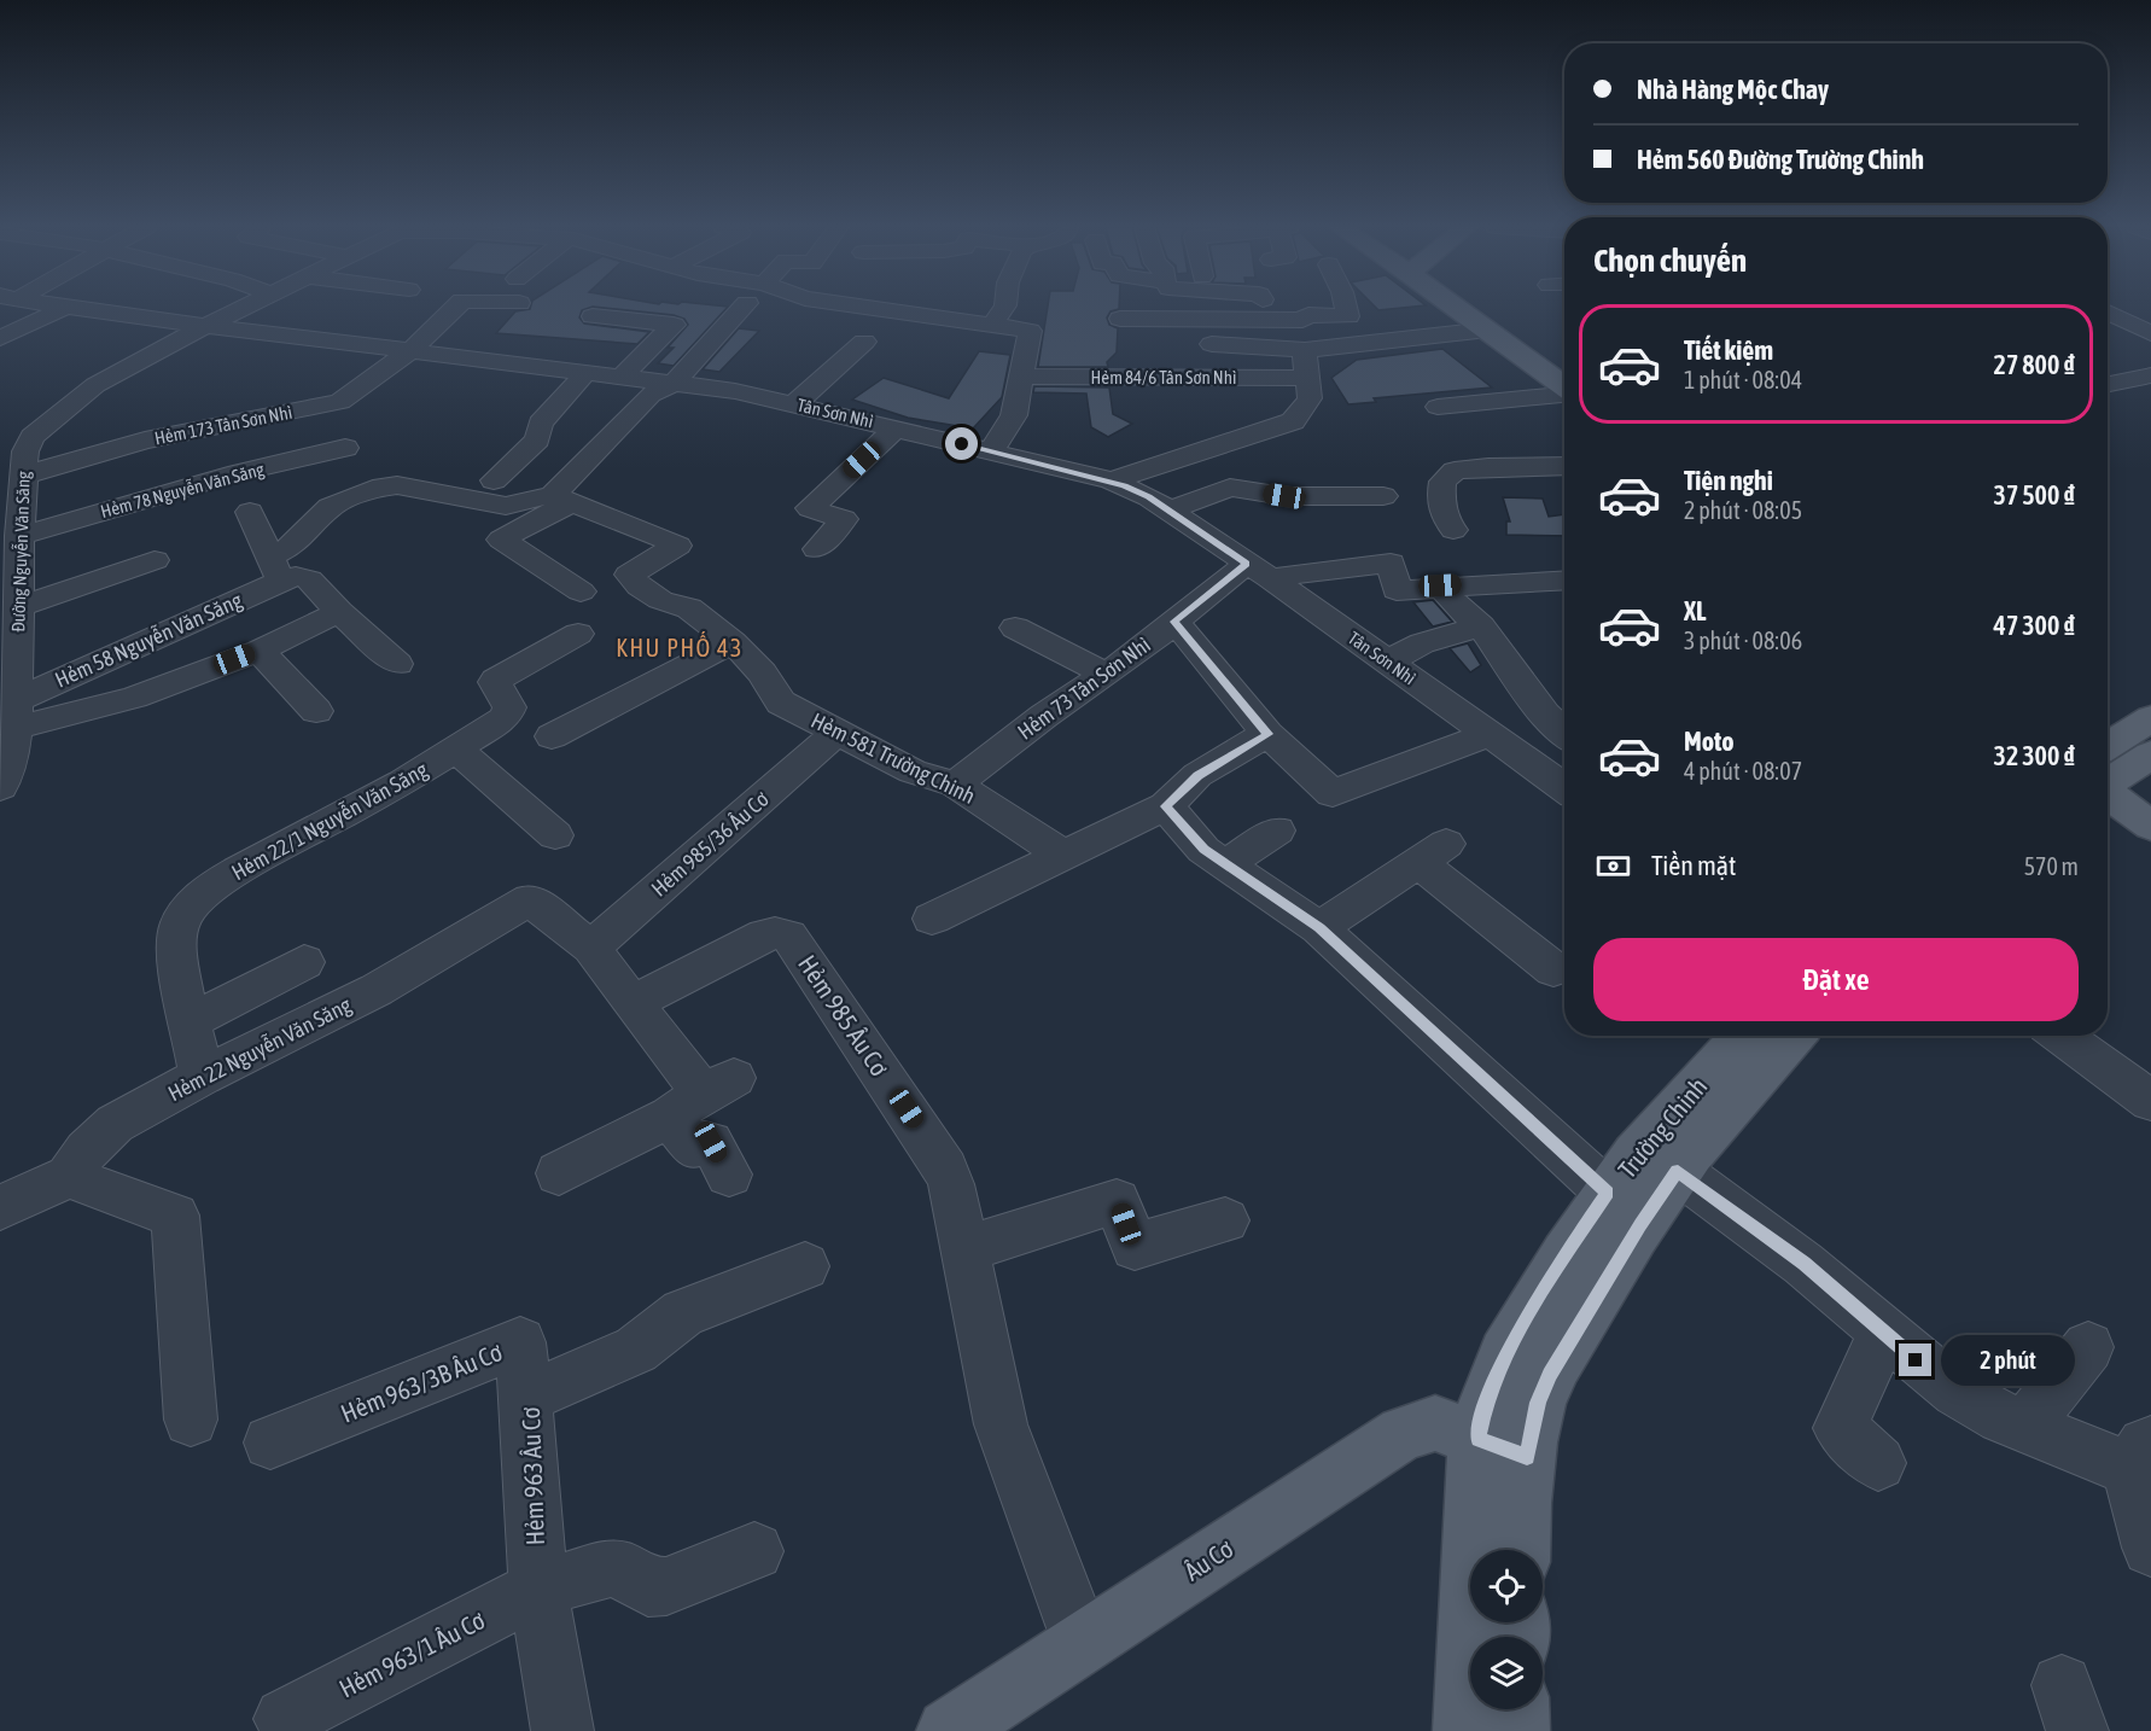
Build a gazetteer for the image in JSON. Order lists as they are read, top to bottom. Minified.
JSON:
{"streets":{"main road":["Trường Chinh","Âu Cơ"],"street":["Hẻm 84/6 Tân Sơn Nhì","Tân Sơn Nhì","Hẻm 173 Tân Sơn Nhì","Hẻm 78 Nguyễn Văn Săng","Đường Nguyễn Văn Săng","Hẻm 58 Nguyễn Văn Săng","Hẻm 73 Tân Sơn Nhì","Hẻm 581 Trường Chinh","Hẻm 22/1 Nguyễn Văn Săng","Hẻm 985/36 Âu Cơ","Hẻm 985 Âu Cơ","Hẻm 22 Nguyễn Văn Săng","Hẻm 963/3B Âu Cơ","Hẻm 963 Âu Cơ","Hẻm 963/1 Âu Cơ"]},"crossings":[["Tân Sơn Nhì","Hẻm 173 Tân Sơn Nhì"],["Tân Sơn Nhì","Đường Nguyễn Văn Săng"],["Tân Sơn Nhì","Hẻm 73 Tân Sơn Nhì"],["Hẻm 173 Tân Sơn Nhì","Đường Nguyễn Văn Săng"],["Hẻm 78 Nguyễn Văn Săng","Đường Nguyễn Văn Săng"],["Đường Nguyễn Văn Săng","Hẻm 58 Nguyễn Văn Săng"],["Hẻm 58 Nguyễn Văn Săng","Hẻm 581 Trường Chinh"],["Hẻm 73 Tân Sơn Nhì","Hẻm 581 Trường Chinh"],["Hẻm 22/1 Nguyễn Văn Săng","Hẻm 22 Nguyễn Văn Săng"],["Hẻm 985/36 Âu Cơ","Hẻm 22 Nguyễn Văn Săng"],["Hẻm 985 Âu Cơ","Âu Cơ"],["Trường Chinh","Âu Cơ"],["Hẻm 963/3B Âu Cơ","Hẻm 963 Âu Cơ"],["Hẻm 963 Âu Cơ","Hẻm 963/1 Âu Cơ"]],"districts":["KHU PHỐ 43"],"page":{"banner":["Nhà Hàng Mộc Chay","Hẻm 560 Đường Trường Chinh"],"heading":"Chọn chuyến","list":[{"name":"Tiết kiệm","note":"1 phút · 08:04","value":"27 800 ₫"},{"name":"Tiện nghi","note":"2 phút · 08:05","value":"37 500 ₫"},{"name":"XL","note":"3 phút · 08:06","value":"47 300 ₫"},{"name":"Moto","note":"4 phút · 08:07","value":"32 300 ₫"}],"pay":["Tiền mặt","570 m"],"buttons":"Đặt xe","bubble":"2 phút"}}
